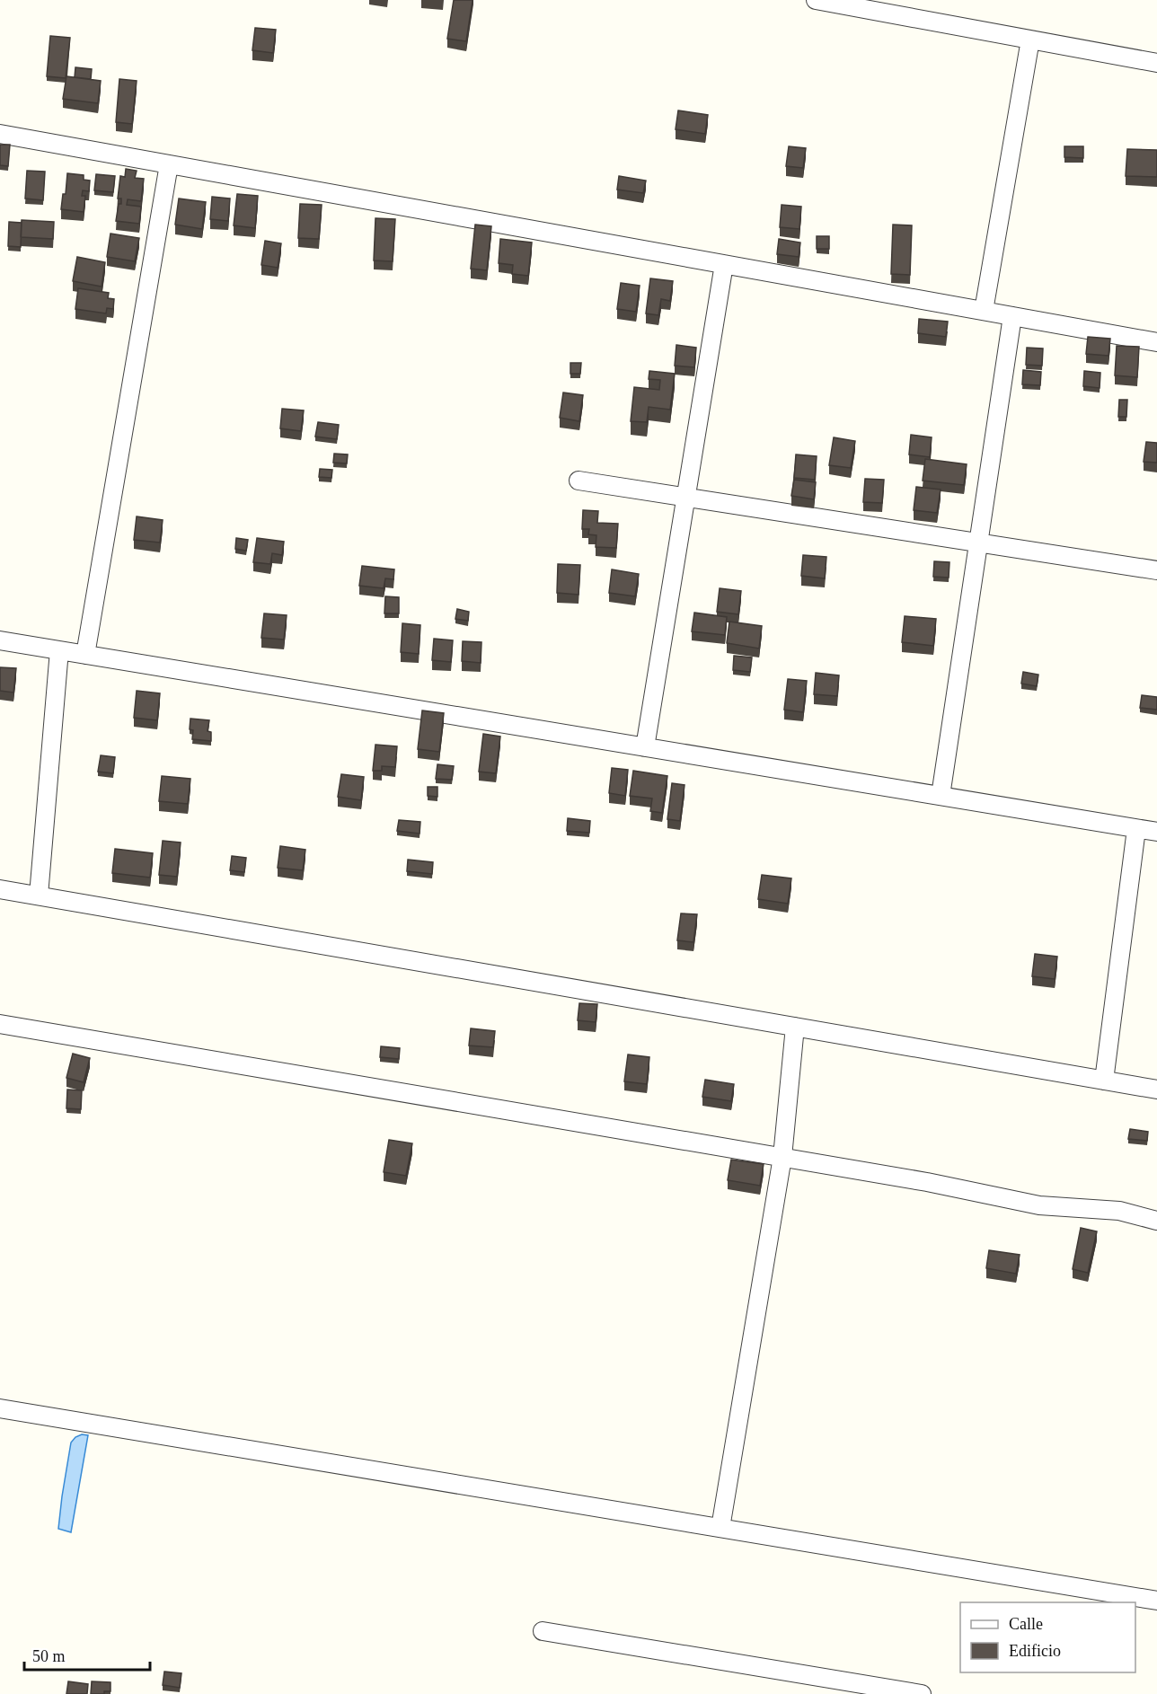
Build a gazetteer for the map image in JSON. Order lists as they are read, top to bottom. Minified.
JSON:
{"legend":["Calle","Edificio"],"scale_bar":"50 m"}
